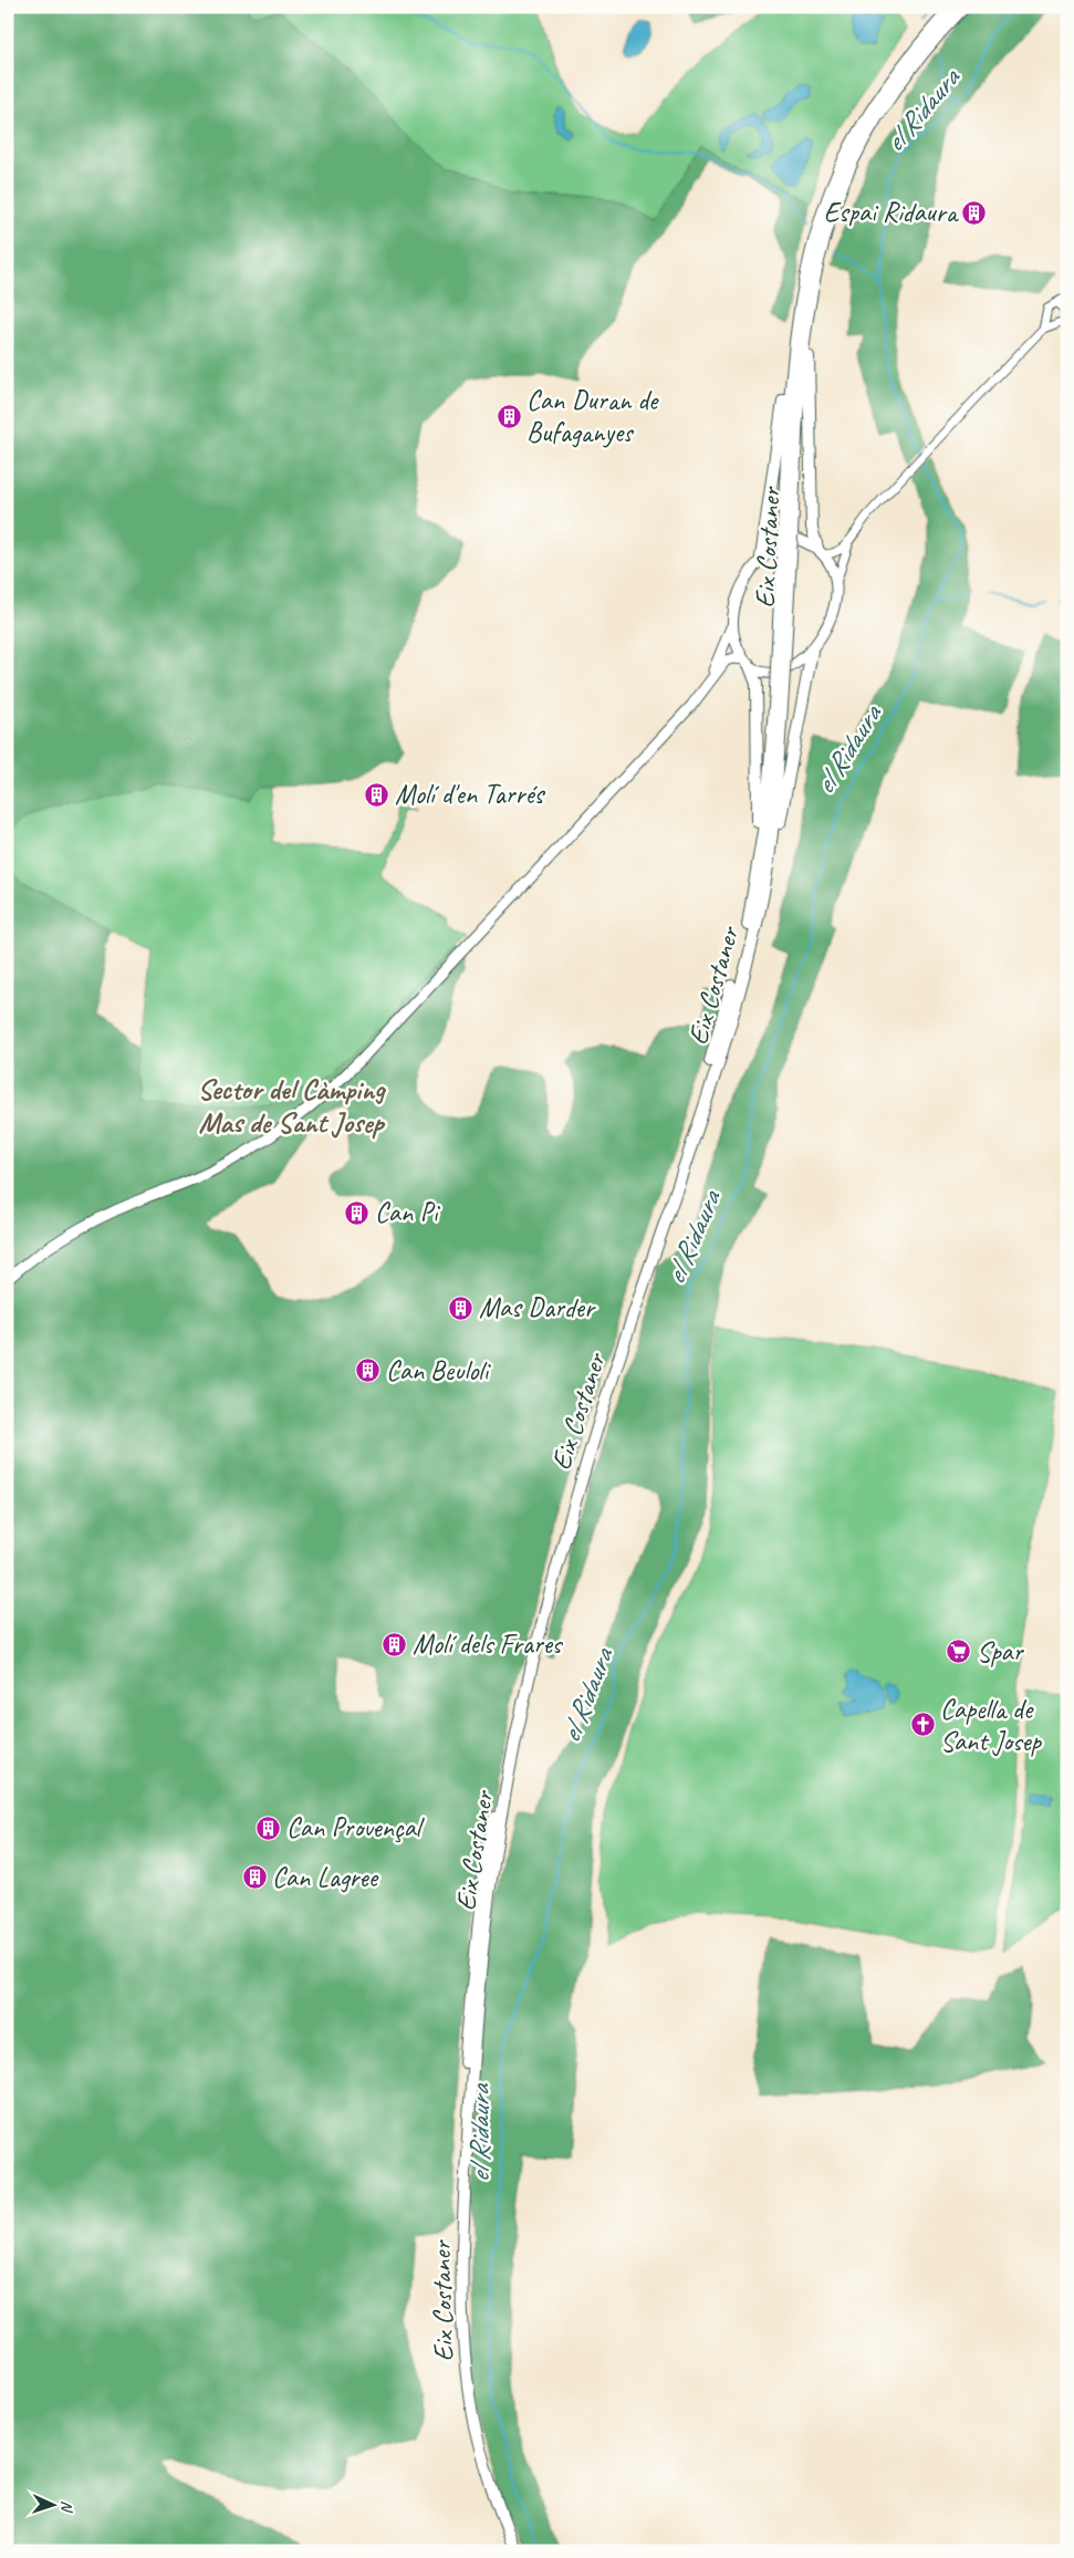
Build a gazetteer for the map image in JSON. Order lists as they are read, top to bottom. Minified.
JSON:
{"streets":{"highway":["Eix Costaner"]},"districts":["Sector del Càmping Mas de Sant Josep"],"water":["el Ridaura"],"places":{"building":["Espai Ridaura","Can Duran de Bufaganyes","Molí d'en Tarrés","Can Pi","Mas Darder","Can Beuloli","Molí dels Frares","Can Provençal","Can Lagree"],"supermarket":["Spar"],"church":["Capella de Sant Josep"]},"north":"right"}
